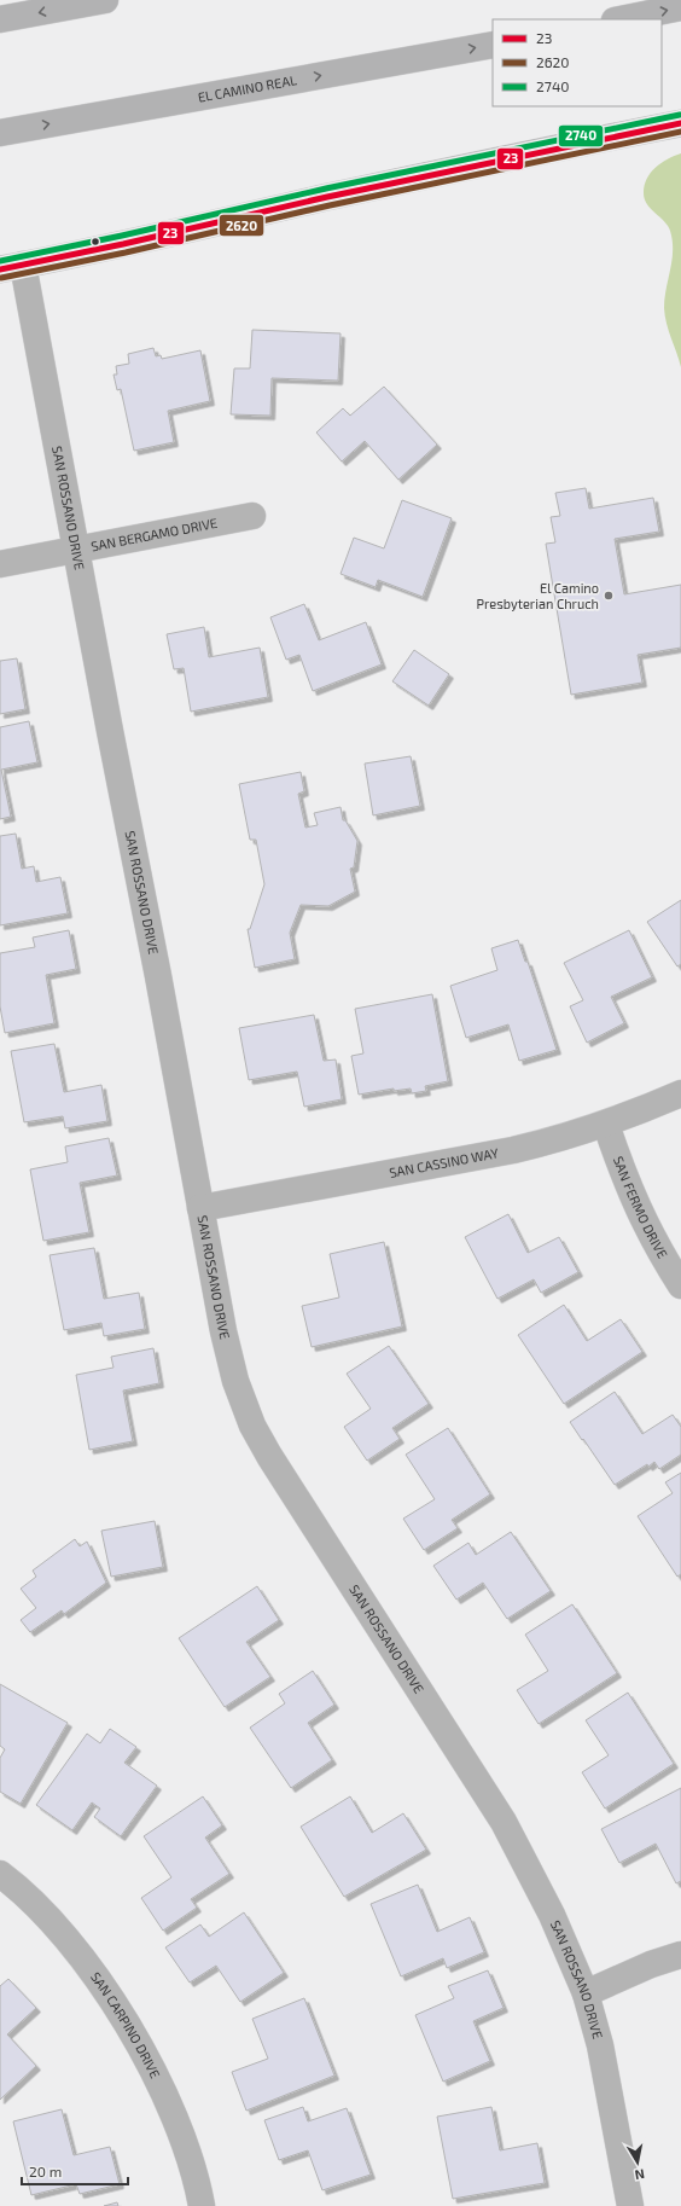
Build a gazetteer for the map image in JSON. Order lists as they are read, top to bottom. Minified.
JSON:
{"streets":{"highway":["EL CAMINO REAL"],"street":["SAN ROSSANO DRIVE","SAN BERGAMO DRIVE","SAN CASSINO WAY","SAN FERMO DRIVE","SAN CARPINO DRIVE"]},"crossings":[["SAN ROSSANO DRIVE","SAN BERGAMO DRIVE"],["SAN ROSSANO DRIVE","SAN CASSINO WAY"],["SAN CASSINO WAY","SAN FERMO DRIVE"]],"one_way":["EL CAMINO REAL"],"places":["El Camino Presbyterian Chruch"],"lines":["transit line 2740","transit line 23","transit line 2620"],"legend":["23","2620","2740"],"scale_bar":"20 m","north":"bottom"}
